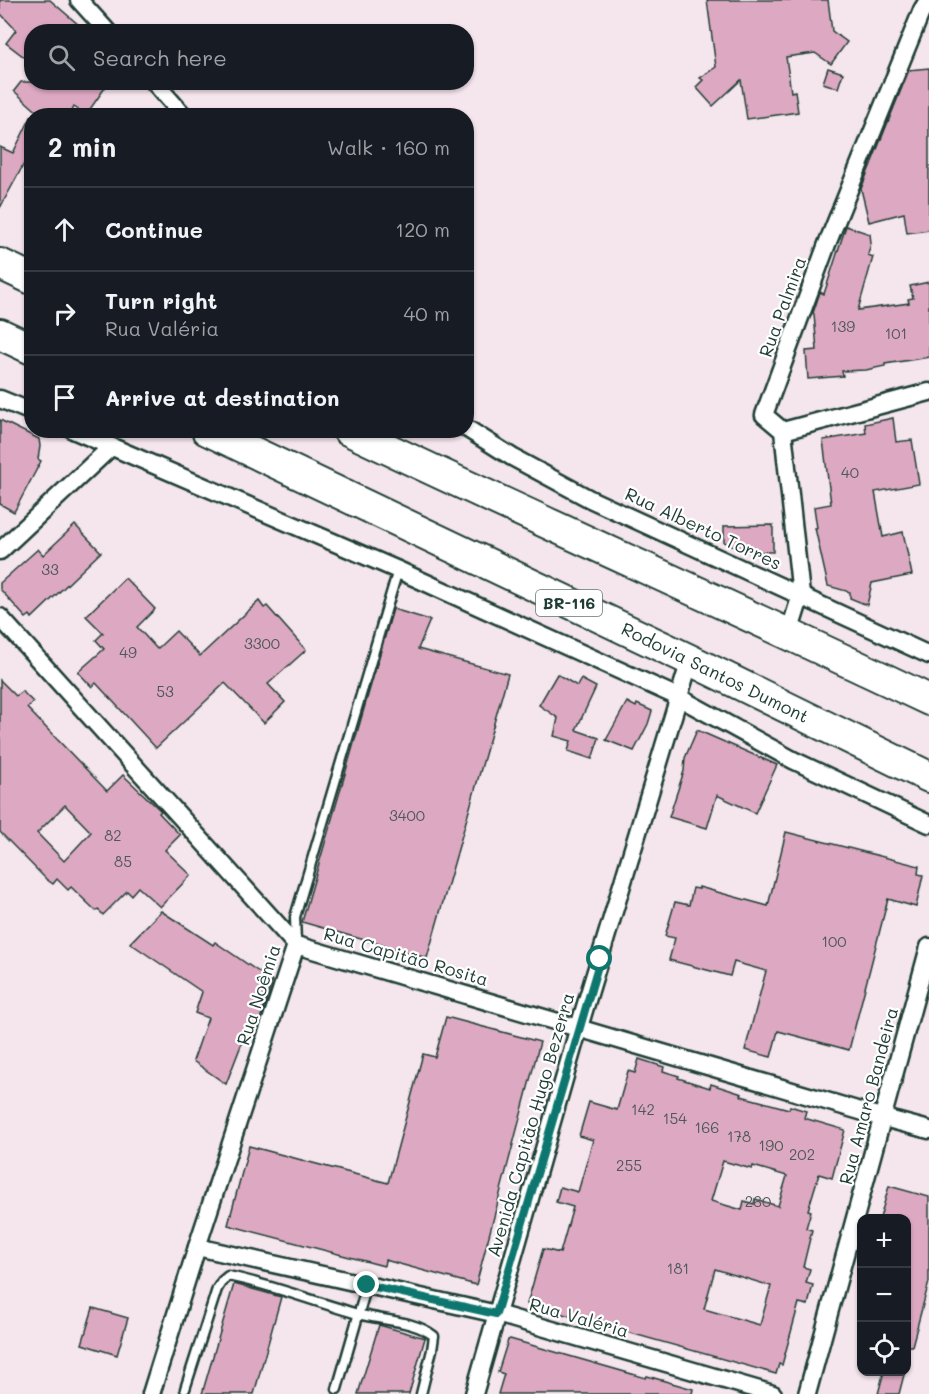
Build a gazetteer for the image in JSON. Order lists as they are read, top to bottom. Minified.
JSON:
{"streets":{"highway":["BR-116","Rodovia Santos Dumont"],"street":["Rua Palmira","Rua Alberto Torres","Rua Capitão Rosita","Rua Noêmia","Rua Amaro Bandeira","Avenida Capitão Hugo Bezerra","Rua Valéria"]},"crossings":[["Rodovia Santos Dumont","Avenida Capitão Hugo Bezerra"],["Rua Capitão Rosita","Rua Noêmia"],["Rua Capitão Rosita","Rua Amaro Bandeira"],["Rua Capitão Rosita","Avenida Capitão Hugo Bezerra"],["Rua Noêmia","Rua Valéria"],["Avenida Capitão Hugo Bezerra","Rua Valéria"]],"house_numbers":["139","101","40","33","3300","49","53","3400","82","85","100","142","154","166","178","190","202","255","260","181"],"page":{"search":"Search here","heading":["2 min","Walk · 160 m"],"list":[["Continue","120 m"],["Turn right","Rua Valéria","40 m"],"Arrive at destination"],"map_buttons":["+","−"]}}
